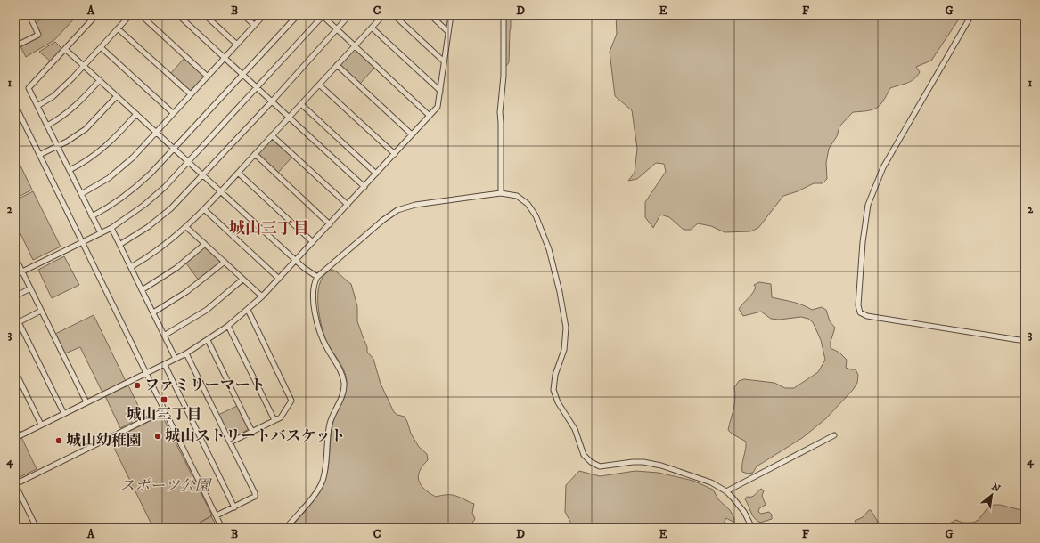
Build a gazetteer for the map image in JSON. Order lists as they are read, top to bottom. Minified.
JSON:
{"districts":["城山三丁目"],"parks":["スポーツ公園"],"places":{"other":["ファミリーマート","城山ストリートバスケット","城山幼稚園"],"transit":["城山三丁目"]},"north":"top right","grid":{"columns":["A","B","C","D","E","F","G"],"rows":["1","2","3","4"]}}
